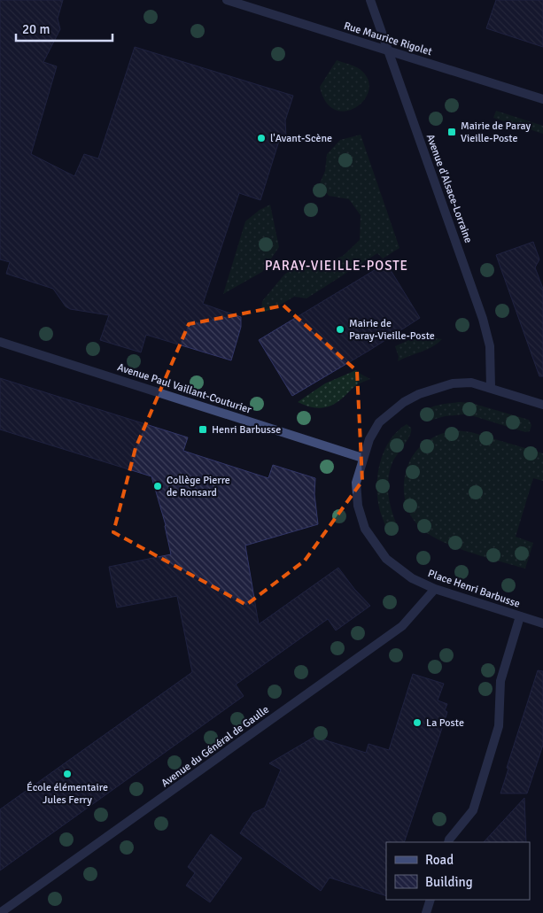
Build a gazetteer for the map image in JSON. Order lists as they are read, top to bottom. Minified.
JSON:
{"streets":{"street":["Rue Maurice Rigolet","Avenue d'Alsace-Lorraine","Avenue Paul Vaillant-Couturier","Place Henri Barbusse","Avenue du Général de Gaulle"]},"crossings":[["Rue Maurice Rigolet","Avenue d'Alsace-Lorraine"],["Avenue d'Alsace-Lorraine","Place Henri Barbusse"],["Avenue Paul Vaillant-Couturier","Place Henri Barbusse"],["Place Henri Barbusse","Avenue du Général de Gaulle"]],"districts":["PARAY-VIEILLE-POSTE"],"places":{"transit":["Mairie de Paray Vieille-Poste","Henri Barbusse"],"other":["l'Avant-Scène","Mairie de Paray-Vieille-Poste","Collège Pierre de Ronsard","La Poste","École élémentaire Jules Ferry"]},"legend":["Road","Building"],"scale_bar":"20 m"}
